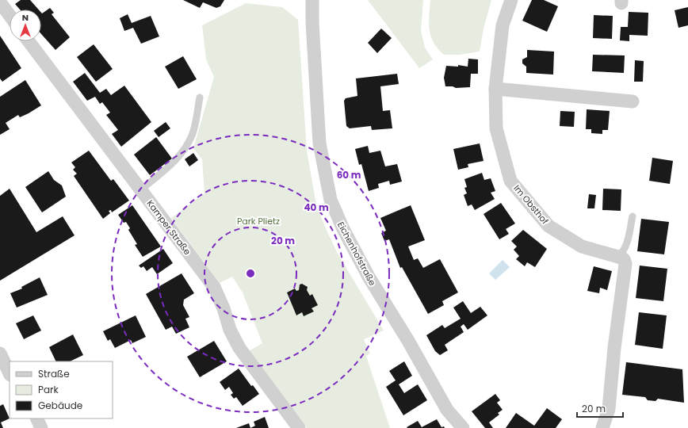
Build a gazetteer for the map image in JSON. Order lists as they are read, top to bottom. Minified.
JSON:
{"streets":{"street":["Im Obsthof","Kamper Straße","Eichenhofstraße"]},"parks":["Park Plietz"],"legend":["Straße","Park","Gebäude"],"scale_bar":"20 m","north":"top","rings":["60 m","40 m","20 m"]}
